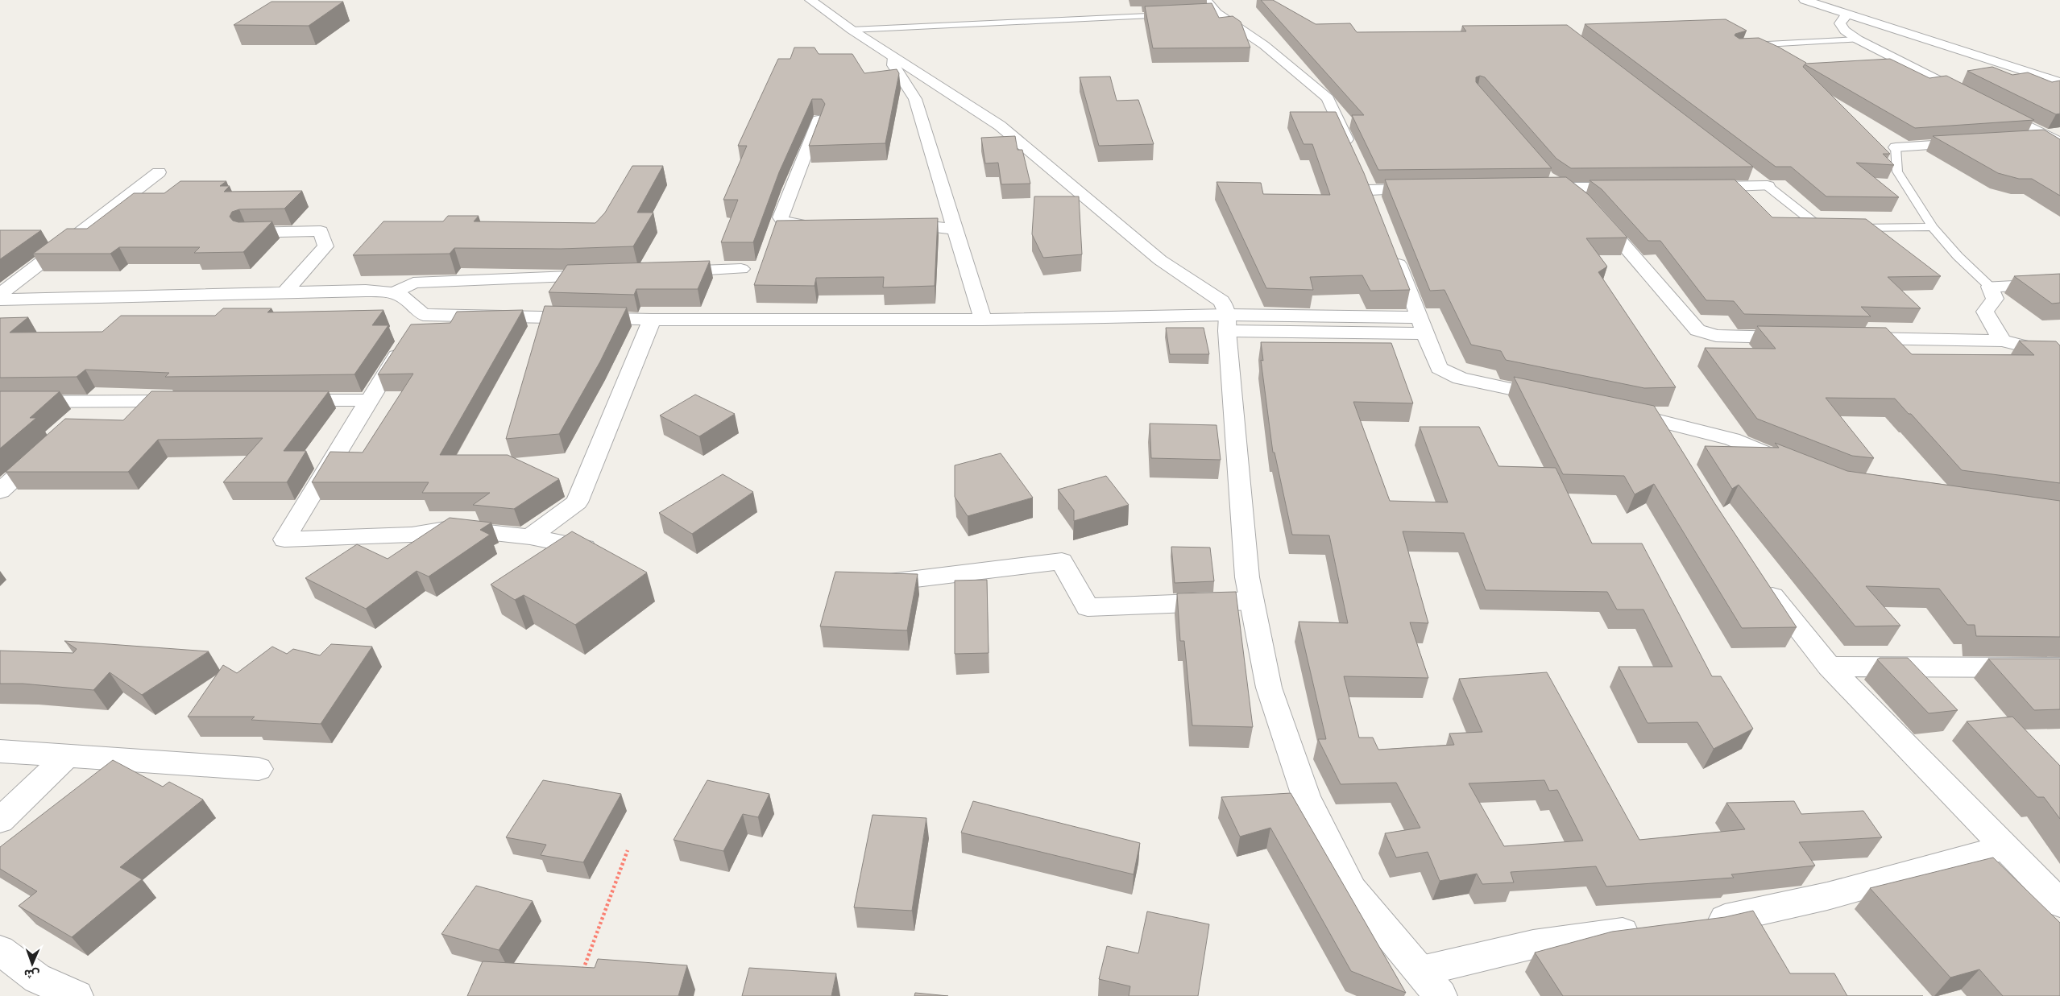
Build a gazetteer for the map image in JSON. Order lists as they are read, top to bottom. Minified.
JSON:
{"north":"bottom"}
